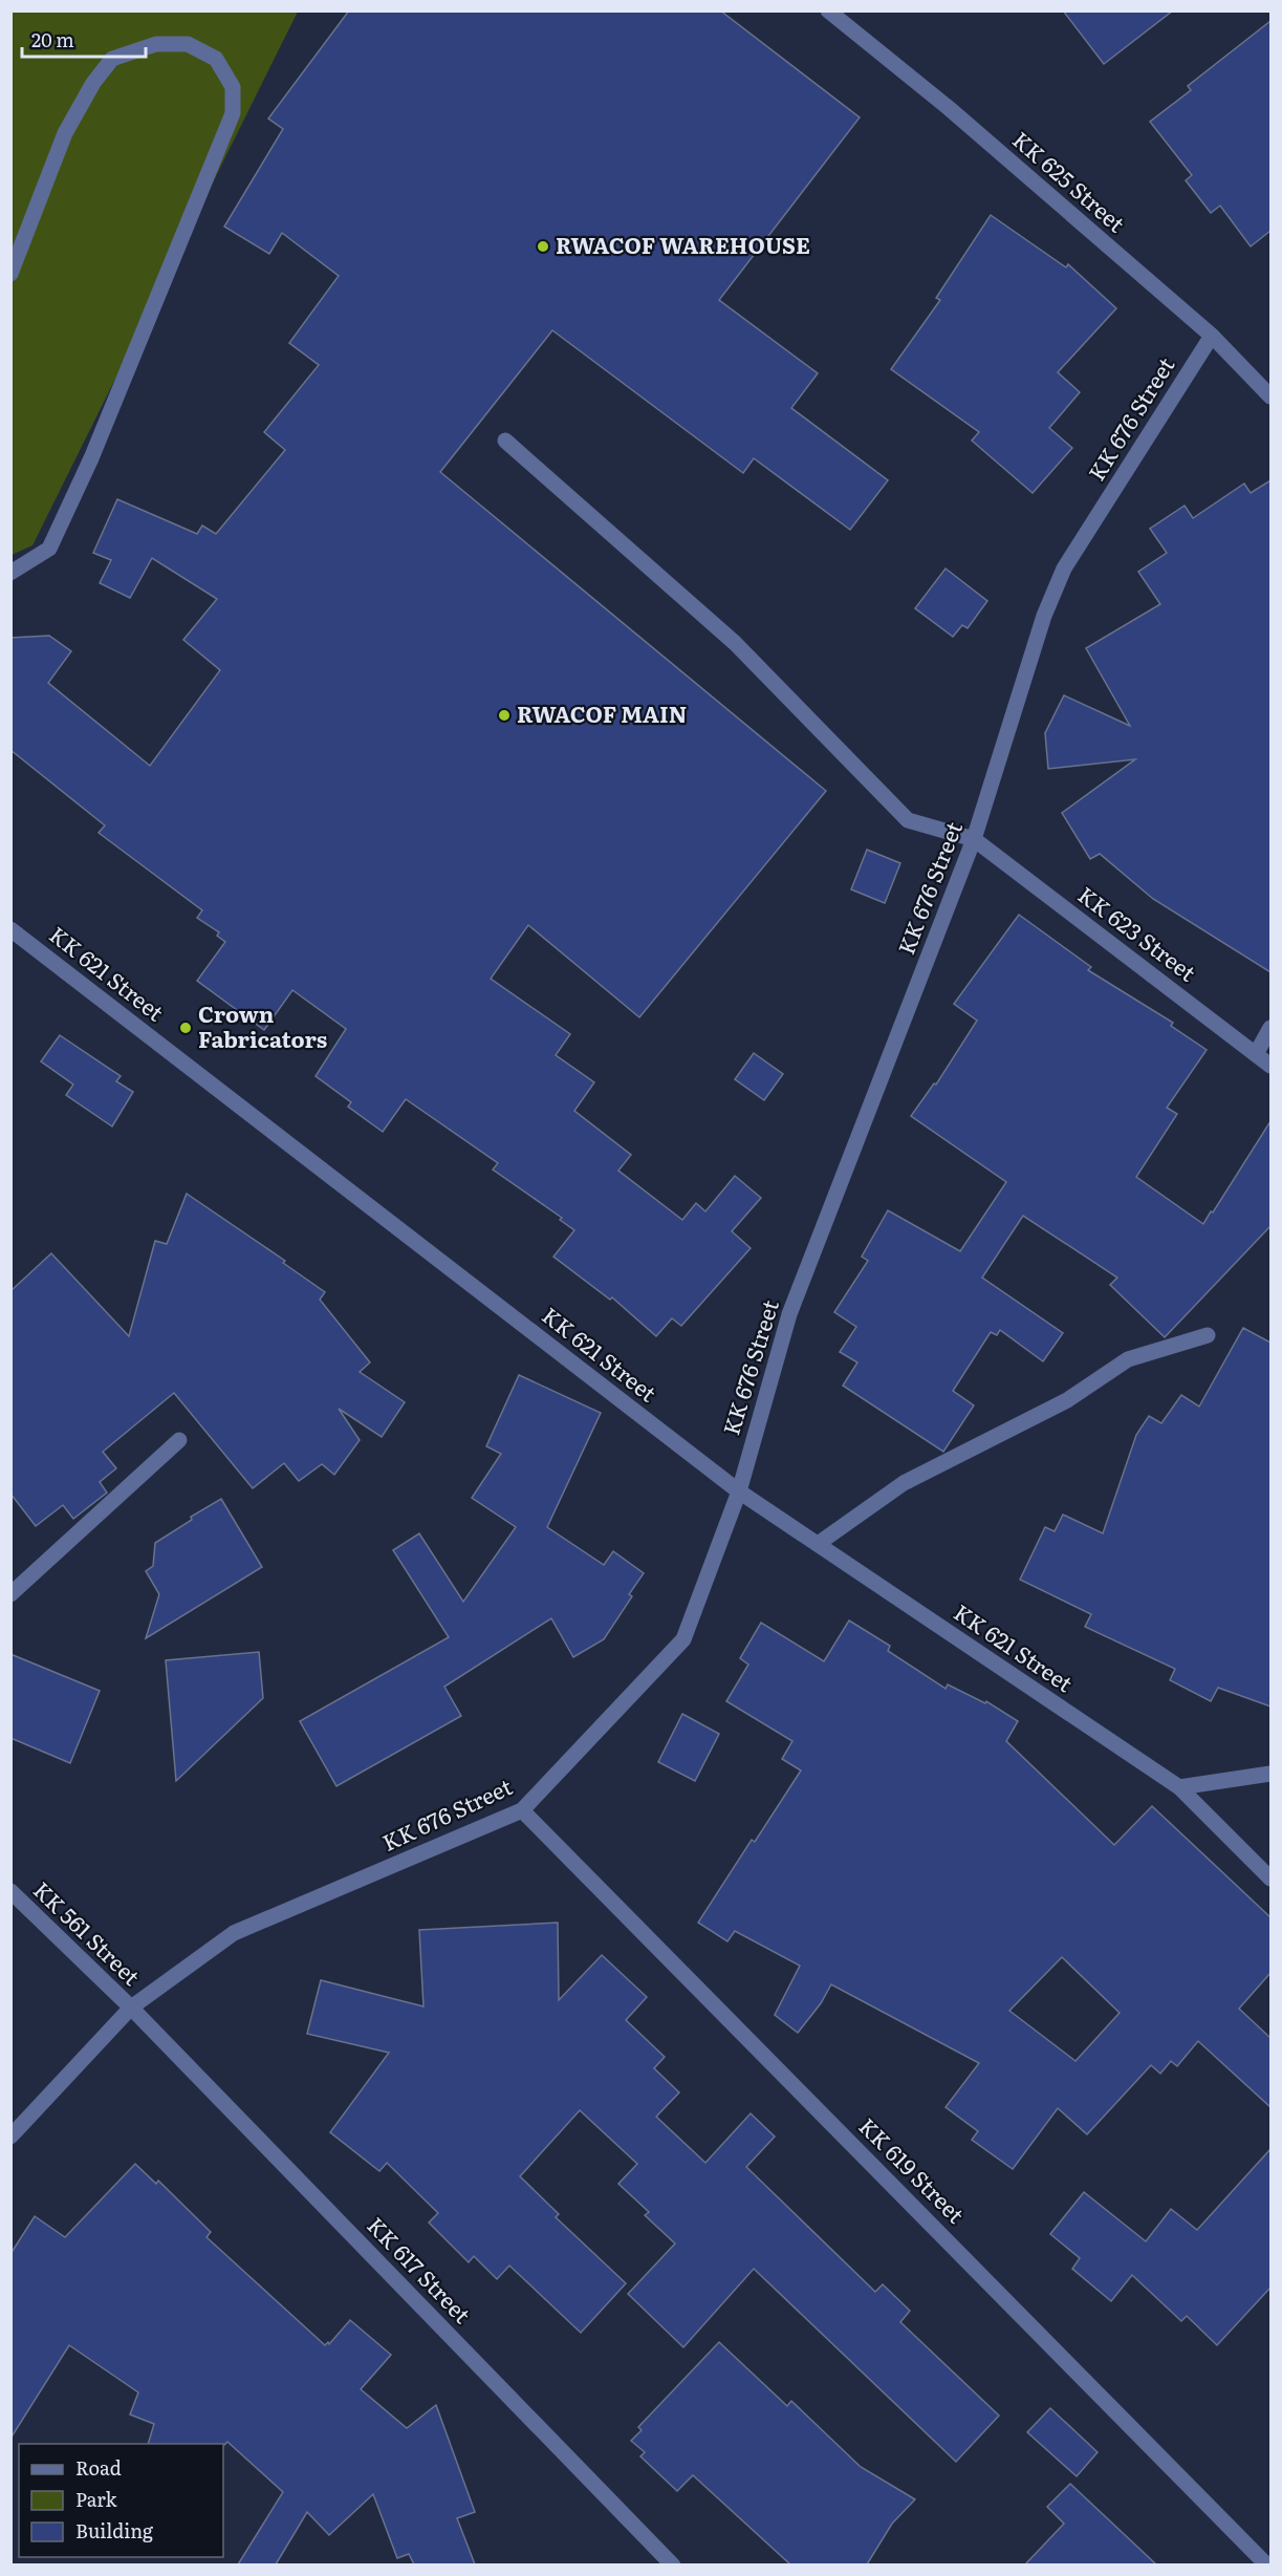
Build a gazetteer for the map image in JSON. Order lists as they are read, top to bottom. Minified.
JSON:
{"streets":{"street":["KK 625 Street","KK 676 Street","KK 623 Street","KK 621 Street","KK 561 Street","KK 619 Street","KK 617 Street"]},"crossings":[["KK 625 Street","KK 676 Street"],["KK 676 Street","KK 623 Street"],["KK 676 Street","KK 621 Street"],["KK 676 Street","KK 561 Street"],["KK 676 Street","KK 619 Street"],["KK 676 Street","KK 617 Street"],["KK 561 Street","KK 617 Street"]],"places":["RWACOF WAREHOUSE","RWACOF MAIN","Crown Fabricators"],"legend":["Road","Park","Building"],"scale_bar":"20 m"}
